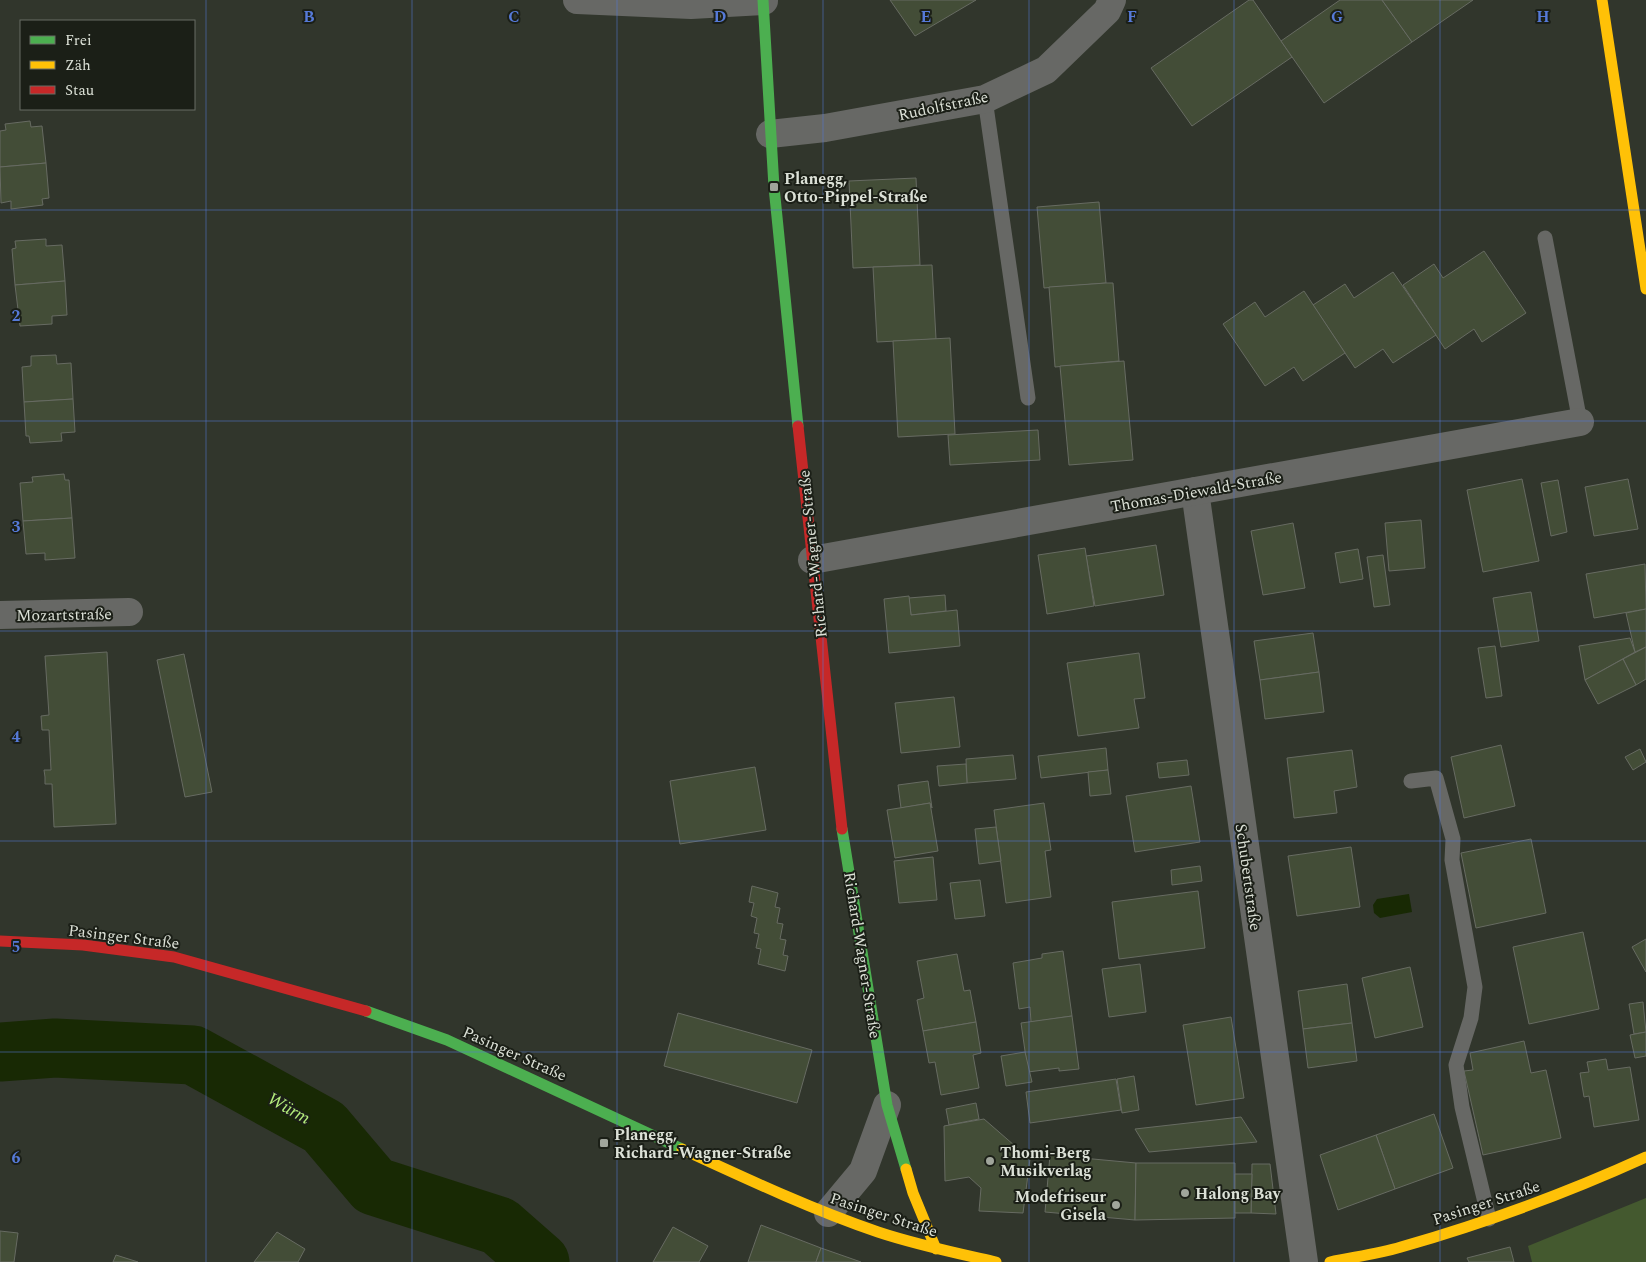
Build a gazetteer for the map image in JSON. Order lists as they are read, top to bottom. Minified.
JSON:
{"streets":{"main road":["Richard-Wagner-Straße","Pasinger Straße"],"street":["Rudolfstraße","Thomas-Diewald-Straße","Mozartstraße","Schubertstraße"]},"crossings":[["Rudolfstraße","Richard-Wagner-Straße"],["Thomas-Diewald-Straße","Richard-Wagner-Straße"],["Thomas-Diewald-Straße","Schubertstraße"],["Richard-Wagner-Straße","Pasinger Straße"]],"water":["Würm"],"places":{"transit":["Planegg, Otto-Pippel-Straße","Planegg, Richard-Wagner-Straße"],"other":["Thomi-Berg Musikverlag","Halong Bay","Modefriseur Gisela"]},"legend":["Frei","Zäh","Stau"],"grid":{"columns":["B","C","D","E","F","G","H"],"rows":["2","3","4","5","6"]}}
